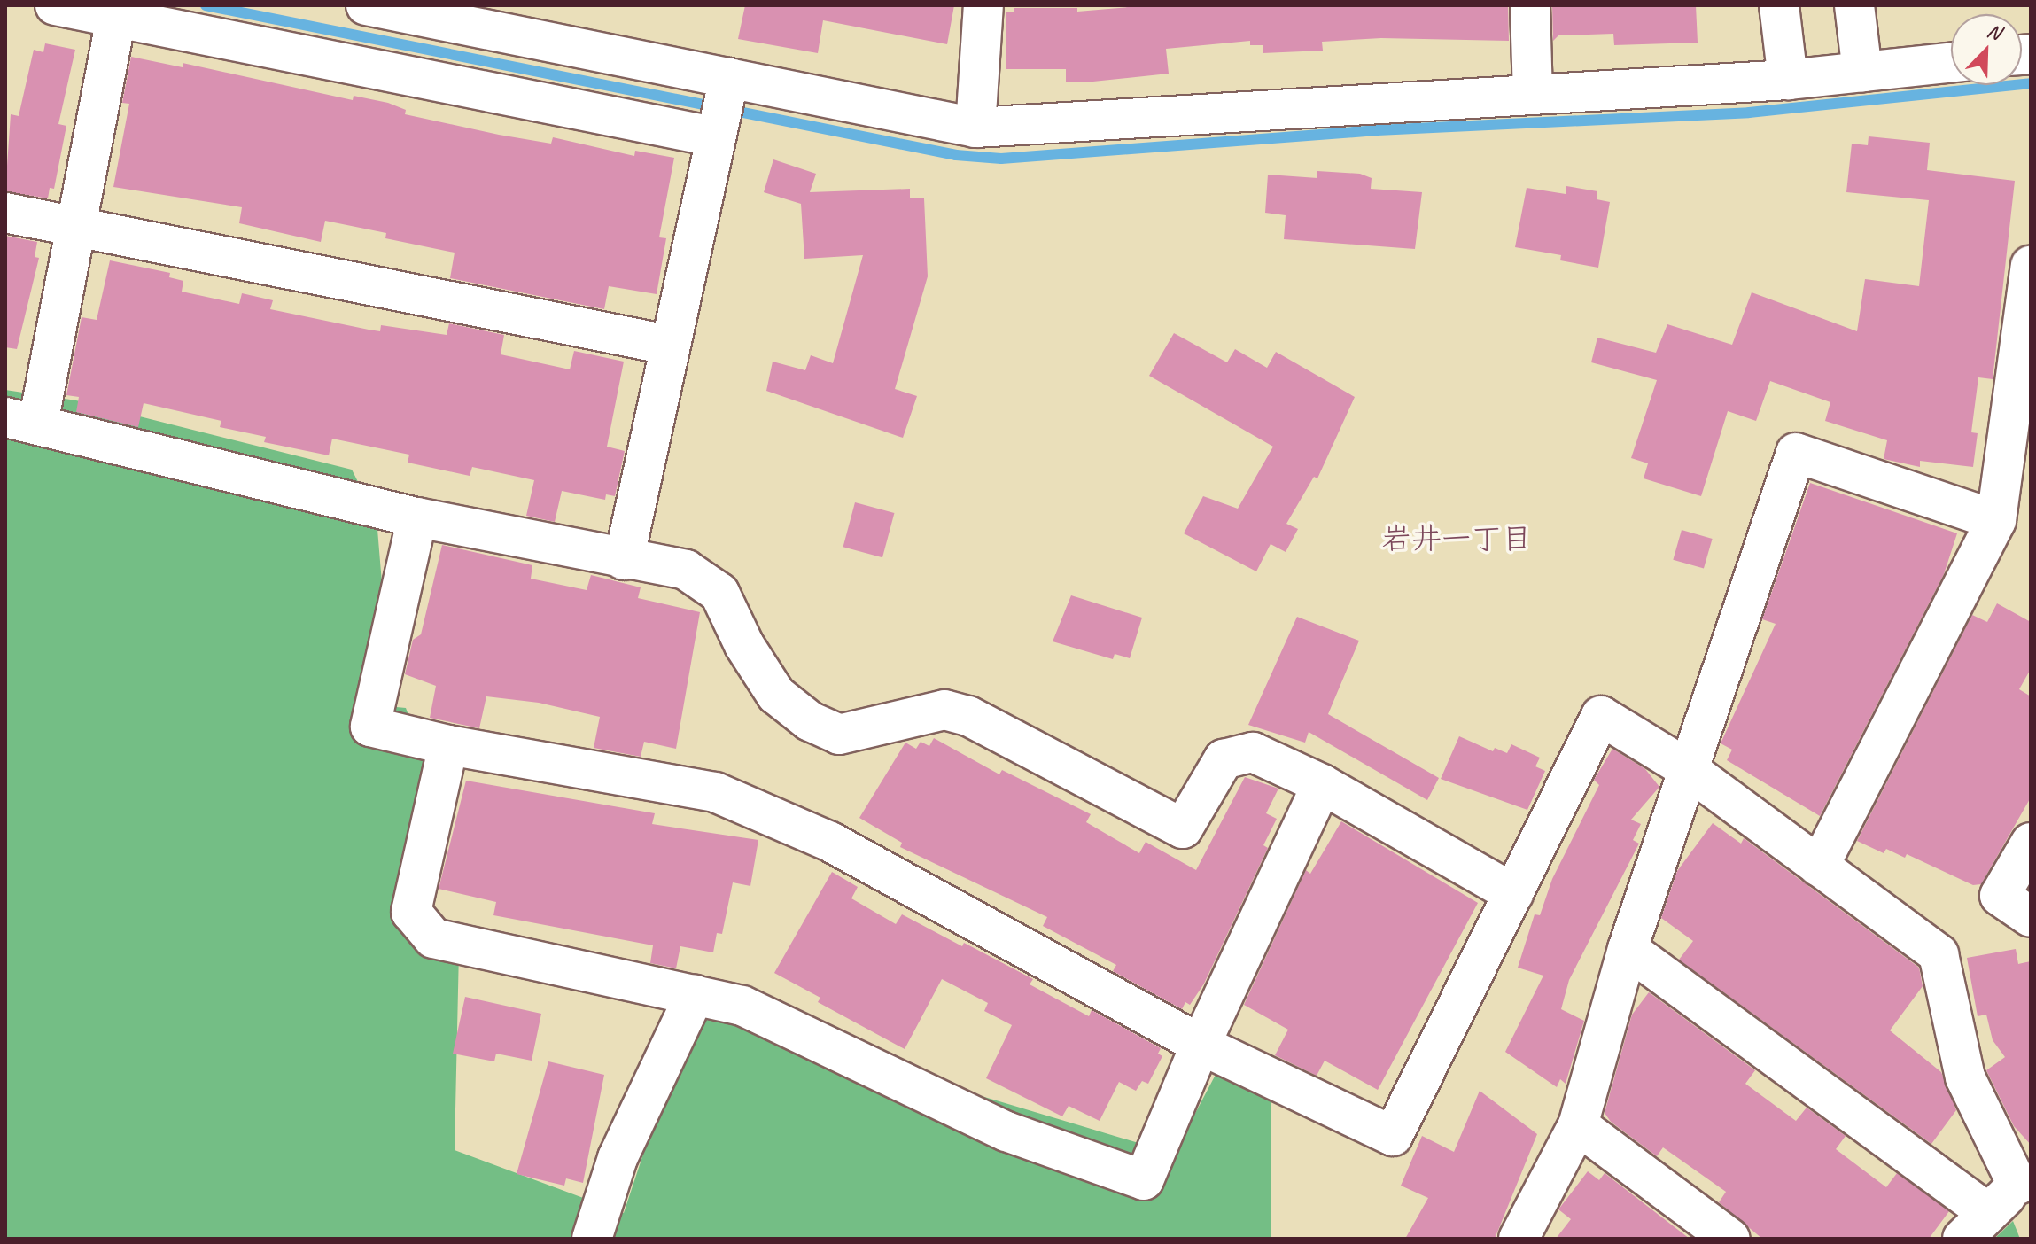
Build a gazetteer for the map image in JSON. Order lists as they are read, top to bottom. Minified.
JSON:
{"districts":["岩井一丁目"],"north":"top right"}
